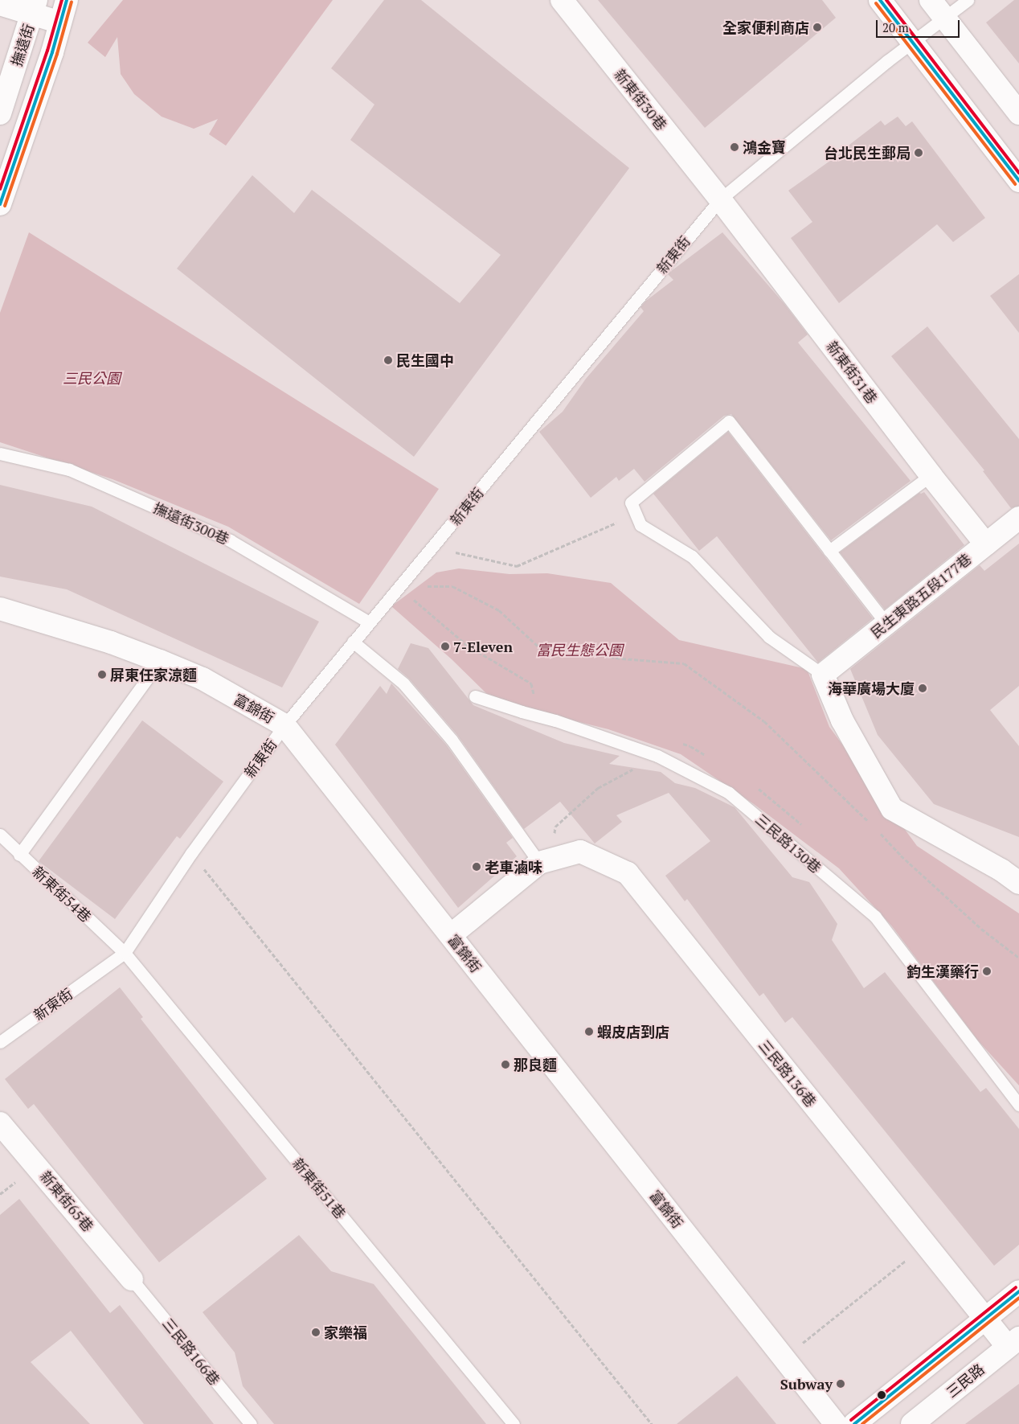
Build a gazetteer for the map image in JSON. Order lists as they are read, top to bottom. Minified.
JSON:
{"streets":{"street":["撫遠街","新東街30巷","新東街31巷","民生東路五段177巷","富錦街","三民路136巷","新東街65巷","三民路"],"lane":["新東街","撫遠街300巷","三民路130巷","新東街54巷","新東街51巷","三民路166巷"]},"crossings":[["新東街30巷","新東街"],["新東街30巷","新東街31巷"],["新東街","新東街31巷"],["新東街","撫遠街300巷"],["新東街","富錦街"],["新東街","新東街54巷"],["新東街","新東街51巷"],["新東街31巷","民生東路五段177巷"],["新東街54巷","新東街51巷"],["三民路136巷","三民路"],["新東街65巷","三民路166巷"]],"parks":["三民公園","富民生態公園"],"places":["全家便利商店","鴻金寶","台北民生郵局","民生國中","7-Eleven","屏東任家涼麵","海華廣場大廈","老車滷味","鈞生漢藥行","蝦皮店到店","那良麵","家樂福","Subway"],"scale_bar":"20 m"}
